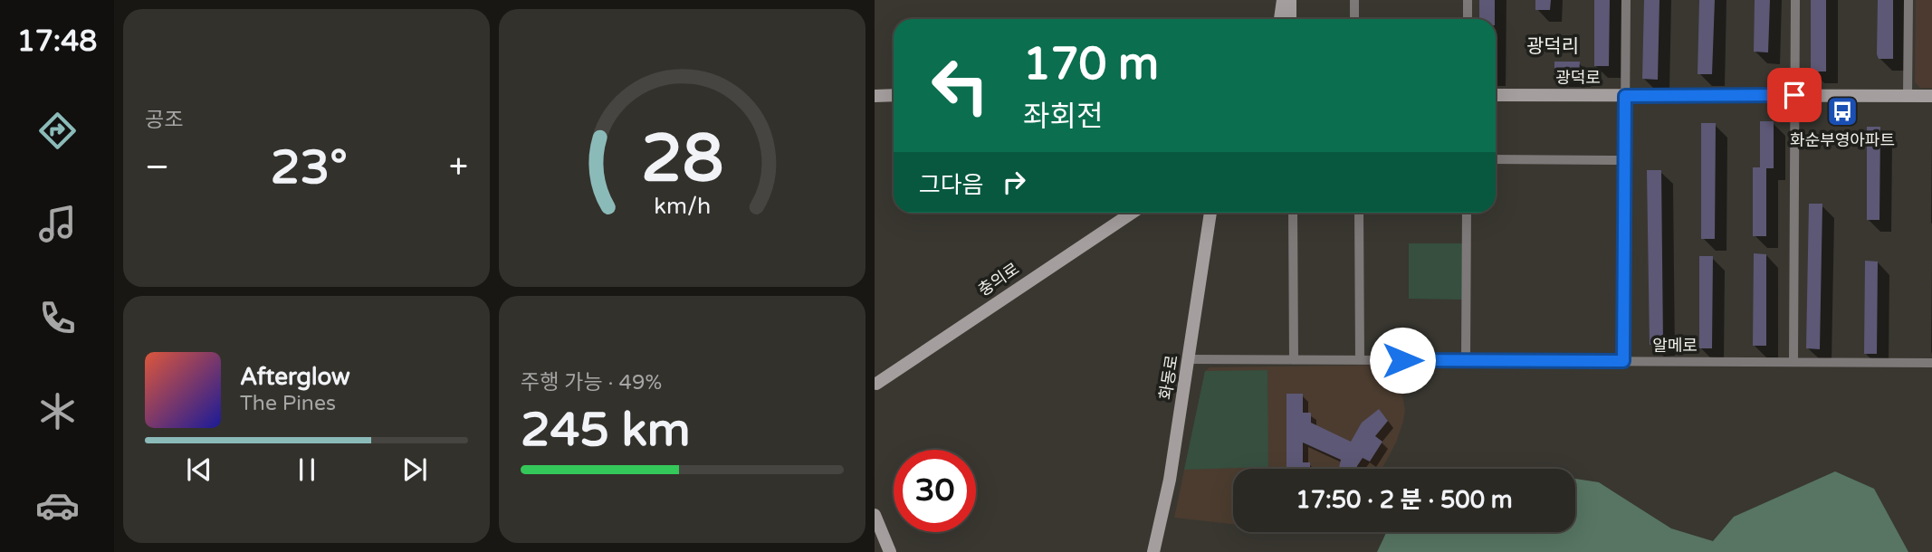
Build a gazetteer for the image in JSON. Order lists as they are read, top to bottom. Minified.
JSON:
{"streets":{"street":["광덕로","충의로","알메로","화동로"]},"crossings":[["알메로","화동로"]],"districts":["광덕리"],"places":{"bus stop":["화순부영아파트"]},"page":{"tabs":"17:48","tile":["공조",["주행 가능 · 49%","245 km"]],"turn":["170 m","좌회전"],"heat":["−","23°","+"],"then":"그다음","song":["Afterglow","The Pines"],"limit":"30","trip":"17:50 · 2 분 · 500 m","gauge":["28","km/h"]}}
